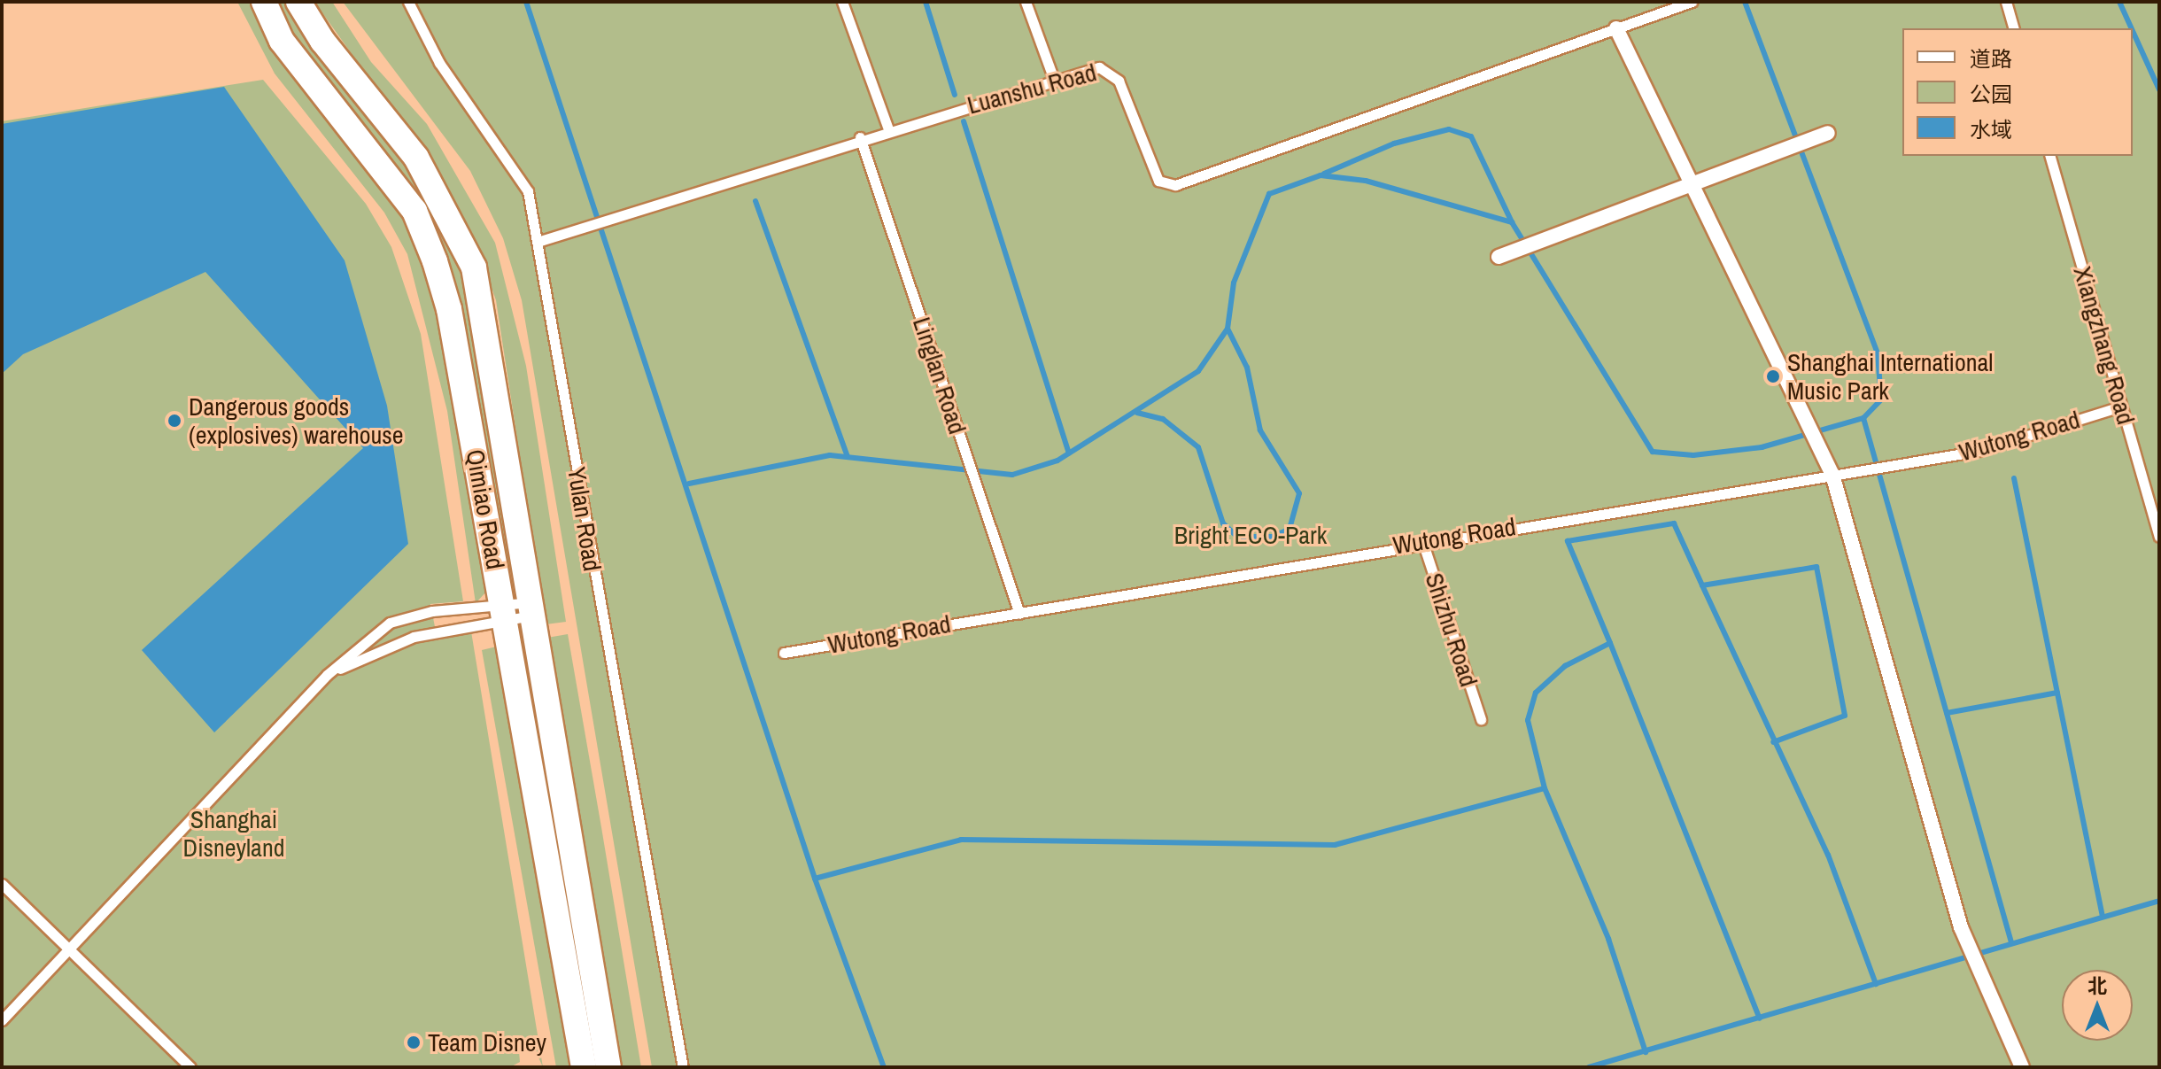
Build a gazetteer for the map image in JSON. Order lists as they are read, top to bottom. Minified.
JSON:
{"streets":{"street":["Qimiao Road"],"lane":["Luanshu Road","Xiangzhang Road","Linglan Road","Wutong Road","Yulan Road","Shizhu Road"]},"crossings":[["Luanshu Road","Linglan Road"],["Luanshu Road","Yulan Road"],["Xiangzhang Road","Wutong Road"],["Linglan Road","Wutong Road"],["Wutong Road","Shizhu Road"]],"parks":["Bright ECO-Park","Shanghai Disneyland"],"places":["Shanghai International Music Park","Dangerous goods (explosives) warehouse","Team Disney"],"legend":["道路","公园","水域"],"north":"top"}
